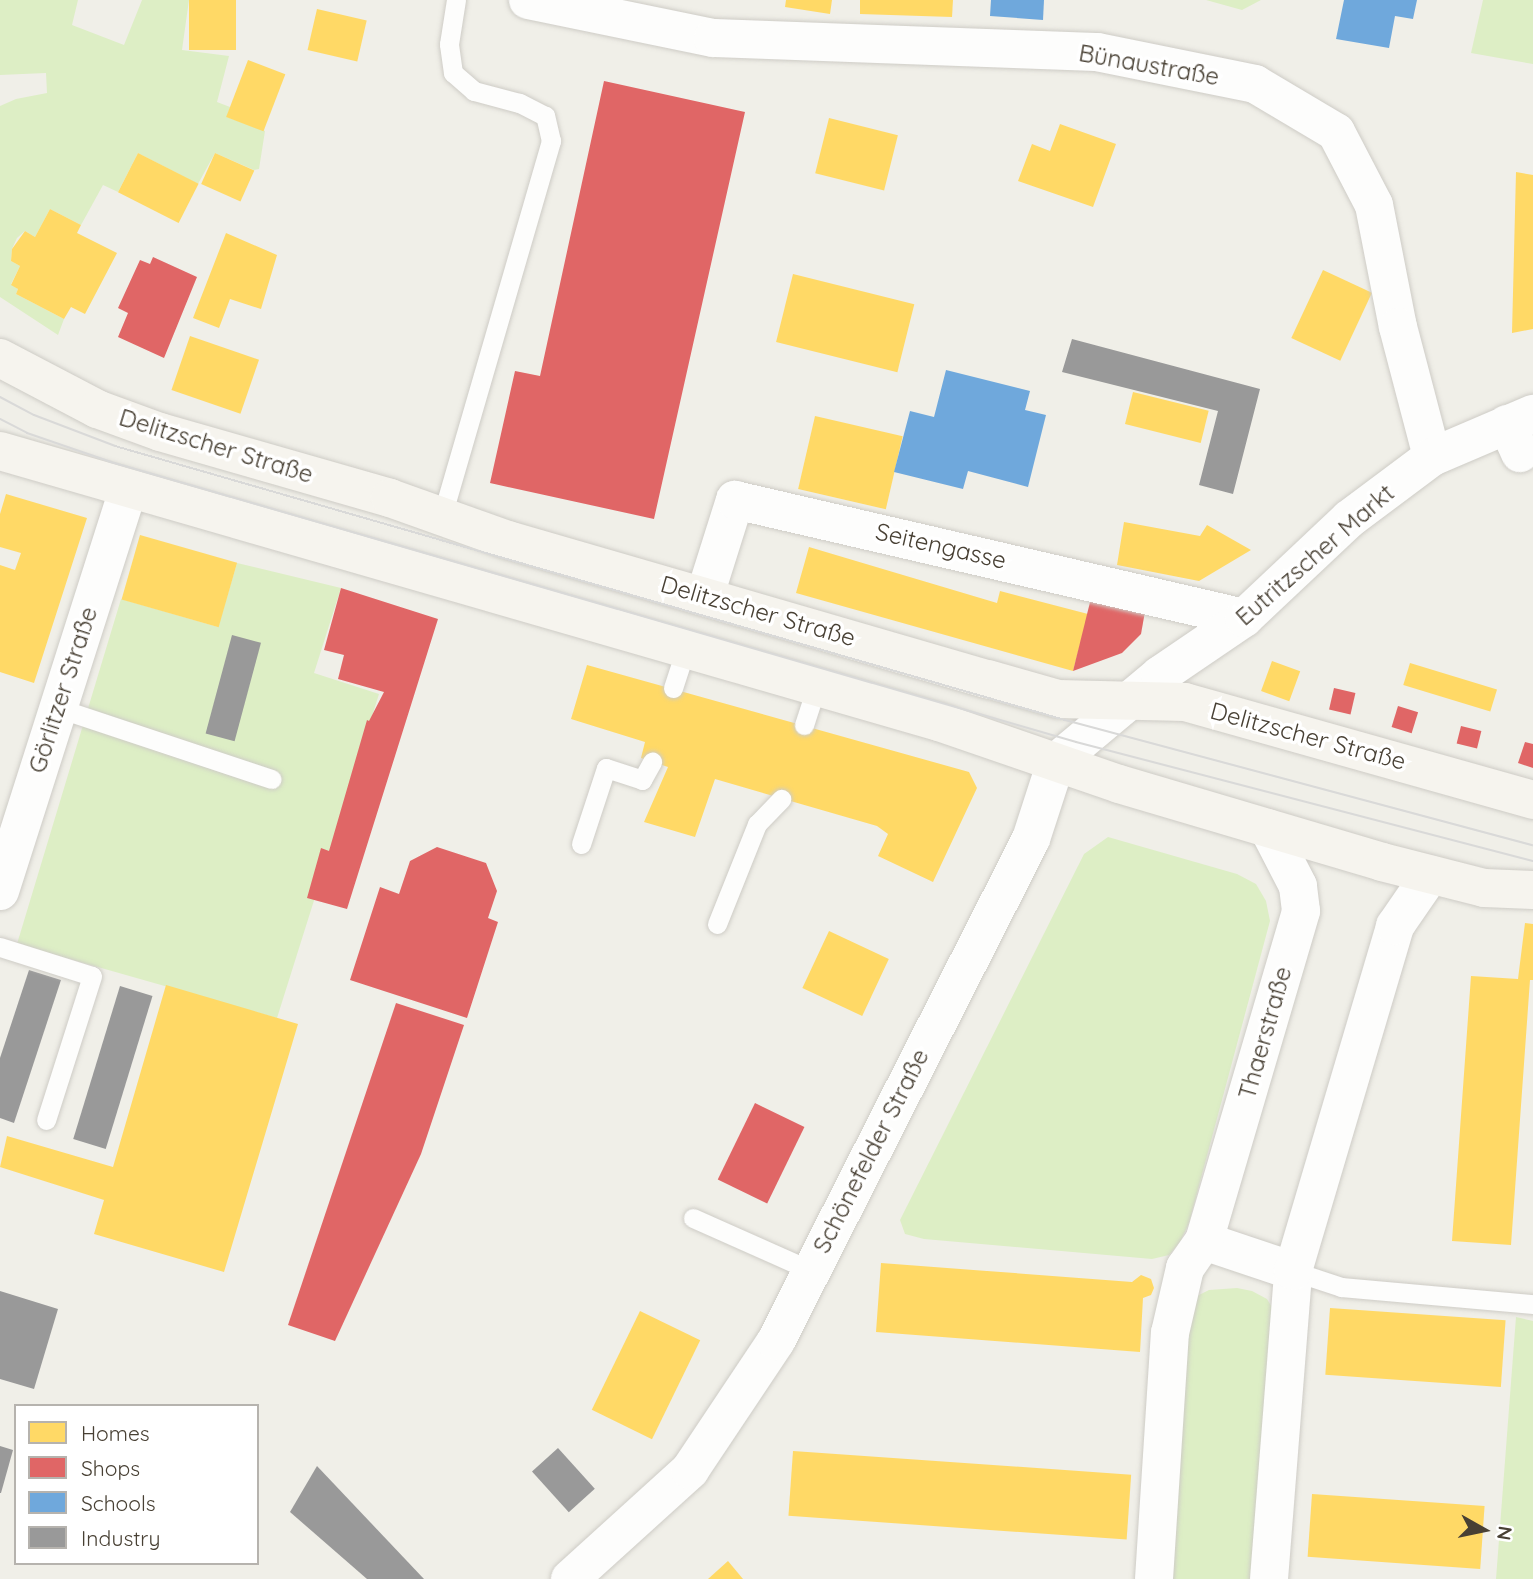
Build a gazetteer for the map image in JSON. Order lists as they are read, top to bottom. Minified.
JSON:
{"streets":{"main road":["Delitzscher Straße"],"street":["Bünaustraße","Seitengasse","Eutritzscher Markt","Görlitzer Straße","Thaerstraße","Schönefelder Straße"]},"crossings":[["Bünaustraße","Eutritzscher Markt"],["Delitzscher Straße","Seitengasse"],["Delitzscher Straße","Eutritzscher Markt"],["Seitengasse","Eutritzscher Markt"]],"legend":["Homes","Shops","Schools","Industry"],"north":"right"}
